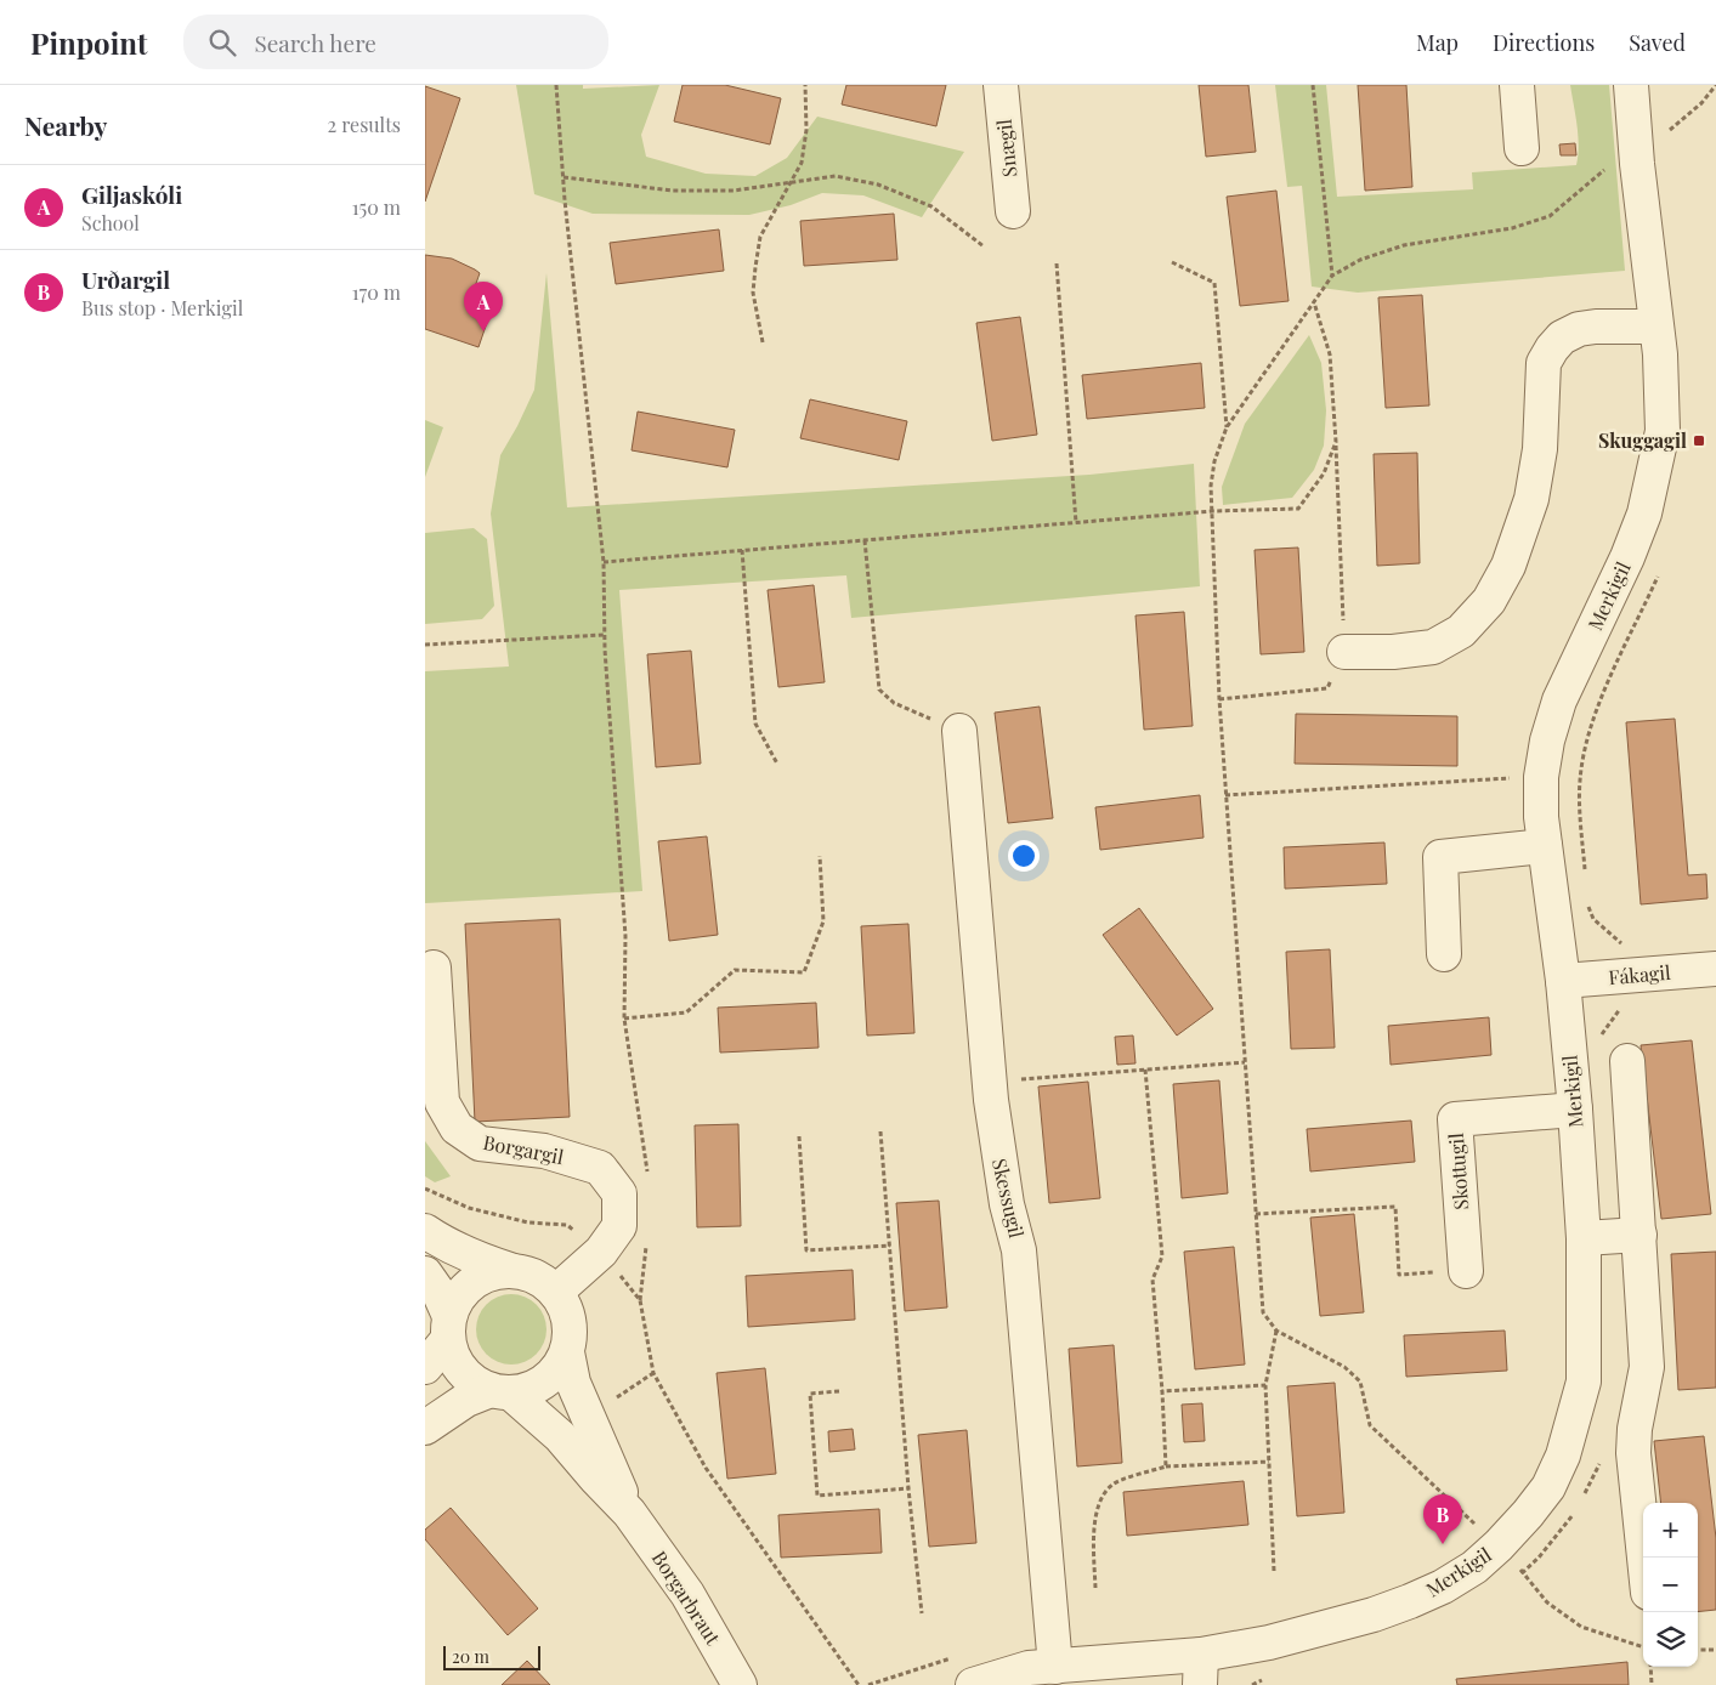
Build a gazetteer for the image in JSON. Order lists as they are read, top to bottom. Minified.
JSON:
{"streets":{"street":["Snægil","Merkigil","Fákagil","Borgargil","Skottugil","Skessugil","Borgarbraut"]},"crossings":[["Merkigil","Fákagil"],["Merkigil","Skottugil"],["Merkigil","Skessugil"],["Borgargil","Borgarbraut"]],"places":{"transit":["Skuggagil"]},"scale_bar":"20 m","page":{"header":"Pinpoint","search":"Search here","nav":["Map","Directions","Saved"],"heading":["Nearby","2 results"],"list":[{"mark":"A","name":"Giljaskóli","note":"School","value":"150 m"},{"mark":"B","name":"Urðargil","note":"Bus stop · Merkigil","value":"170 m"}],"pins":["A","B"],"map_buttons":["+","−"],"scale":"20 m"}}
